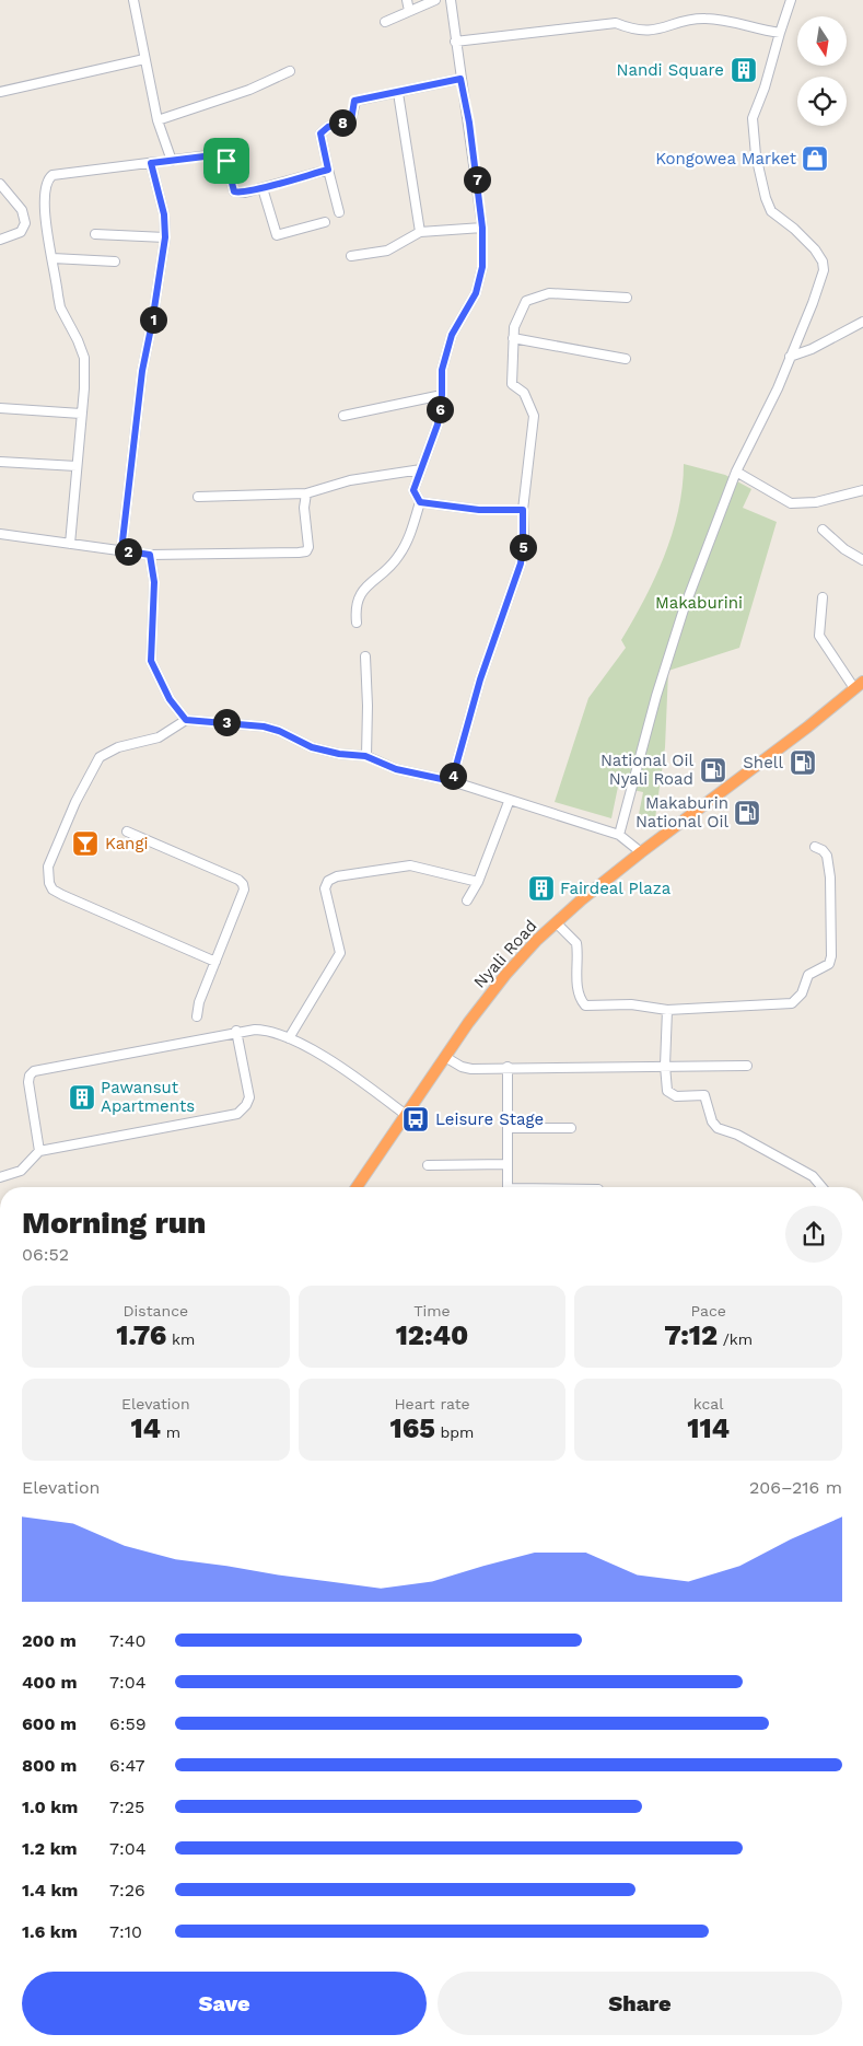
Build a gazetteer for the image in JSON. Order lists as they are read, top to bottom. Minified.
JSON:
{"streets":{"highway":["Nyali Road"]},"parks":["Makaburini"],"places":{"building":["Nandi Square","Fairdeal Plaza","Pawansut Apartments"],"shop":["Kongowea Market"],"fuel station":["Shell","National Oil Nyali Road","Makaburin National Oil"],"bar":["Kangi"],"bus stop":["Leisure Stage"]},"north":"bottom","page":{"pins":["8","7","1","6","5","2","3","4"],"heading":["Morning run","06:52"],"stats":[["Distance","1.76 km"],["Time","12:40"],["Pace","7:12 /km"],["Elevation","14 m"],["Heart rate","165 bpm"],["kcal","114"]],"chart":["Elevation","206–216 m"],"list":[{"name":"200 m","note":"7:40"},{"name":"400 m","note":"7:04"},{"name":"600 m","note":"6:59"},{"name":"800 m","note":"6:47"},{"name":"1.0 km","note":"7:25"},{"name":"1.2 km","note":"7:04"},{"name":"1.4 km","note":"7:26"},{"name":"1.6 km","note":"7:10"}],"buttons":["Save","Share"]}}
